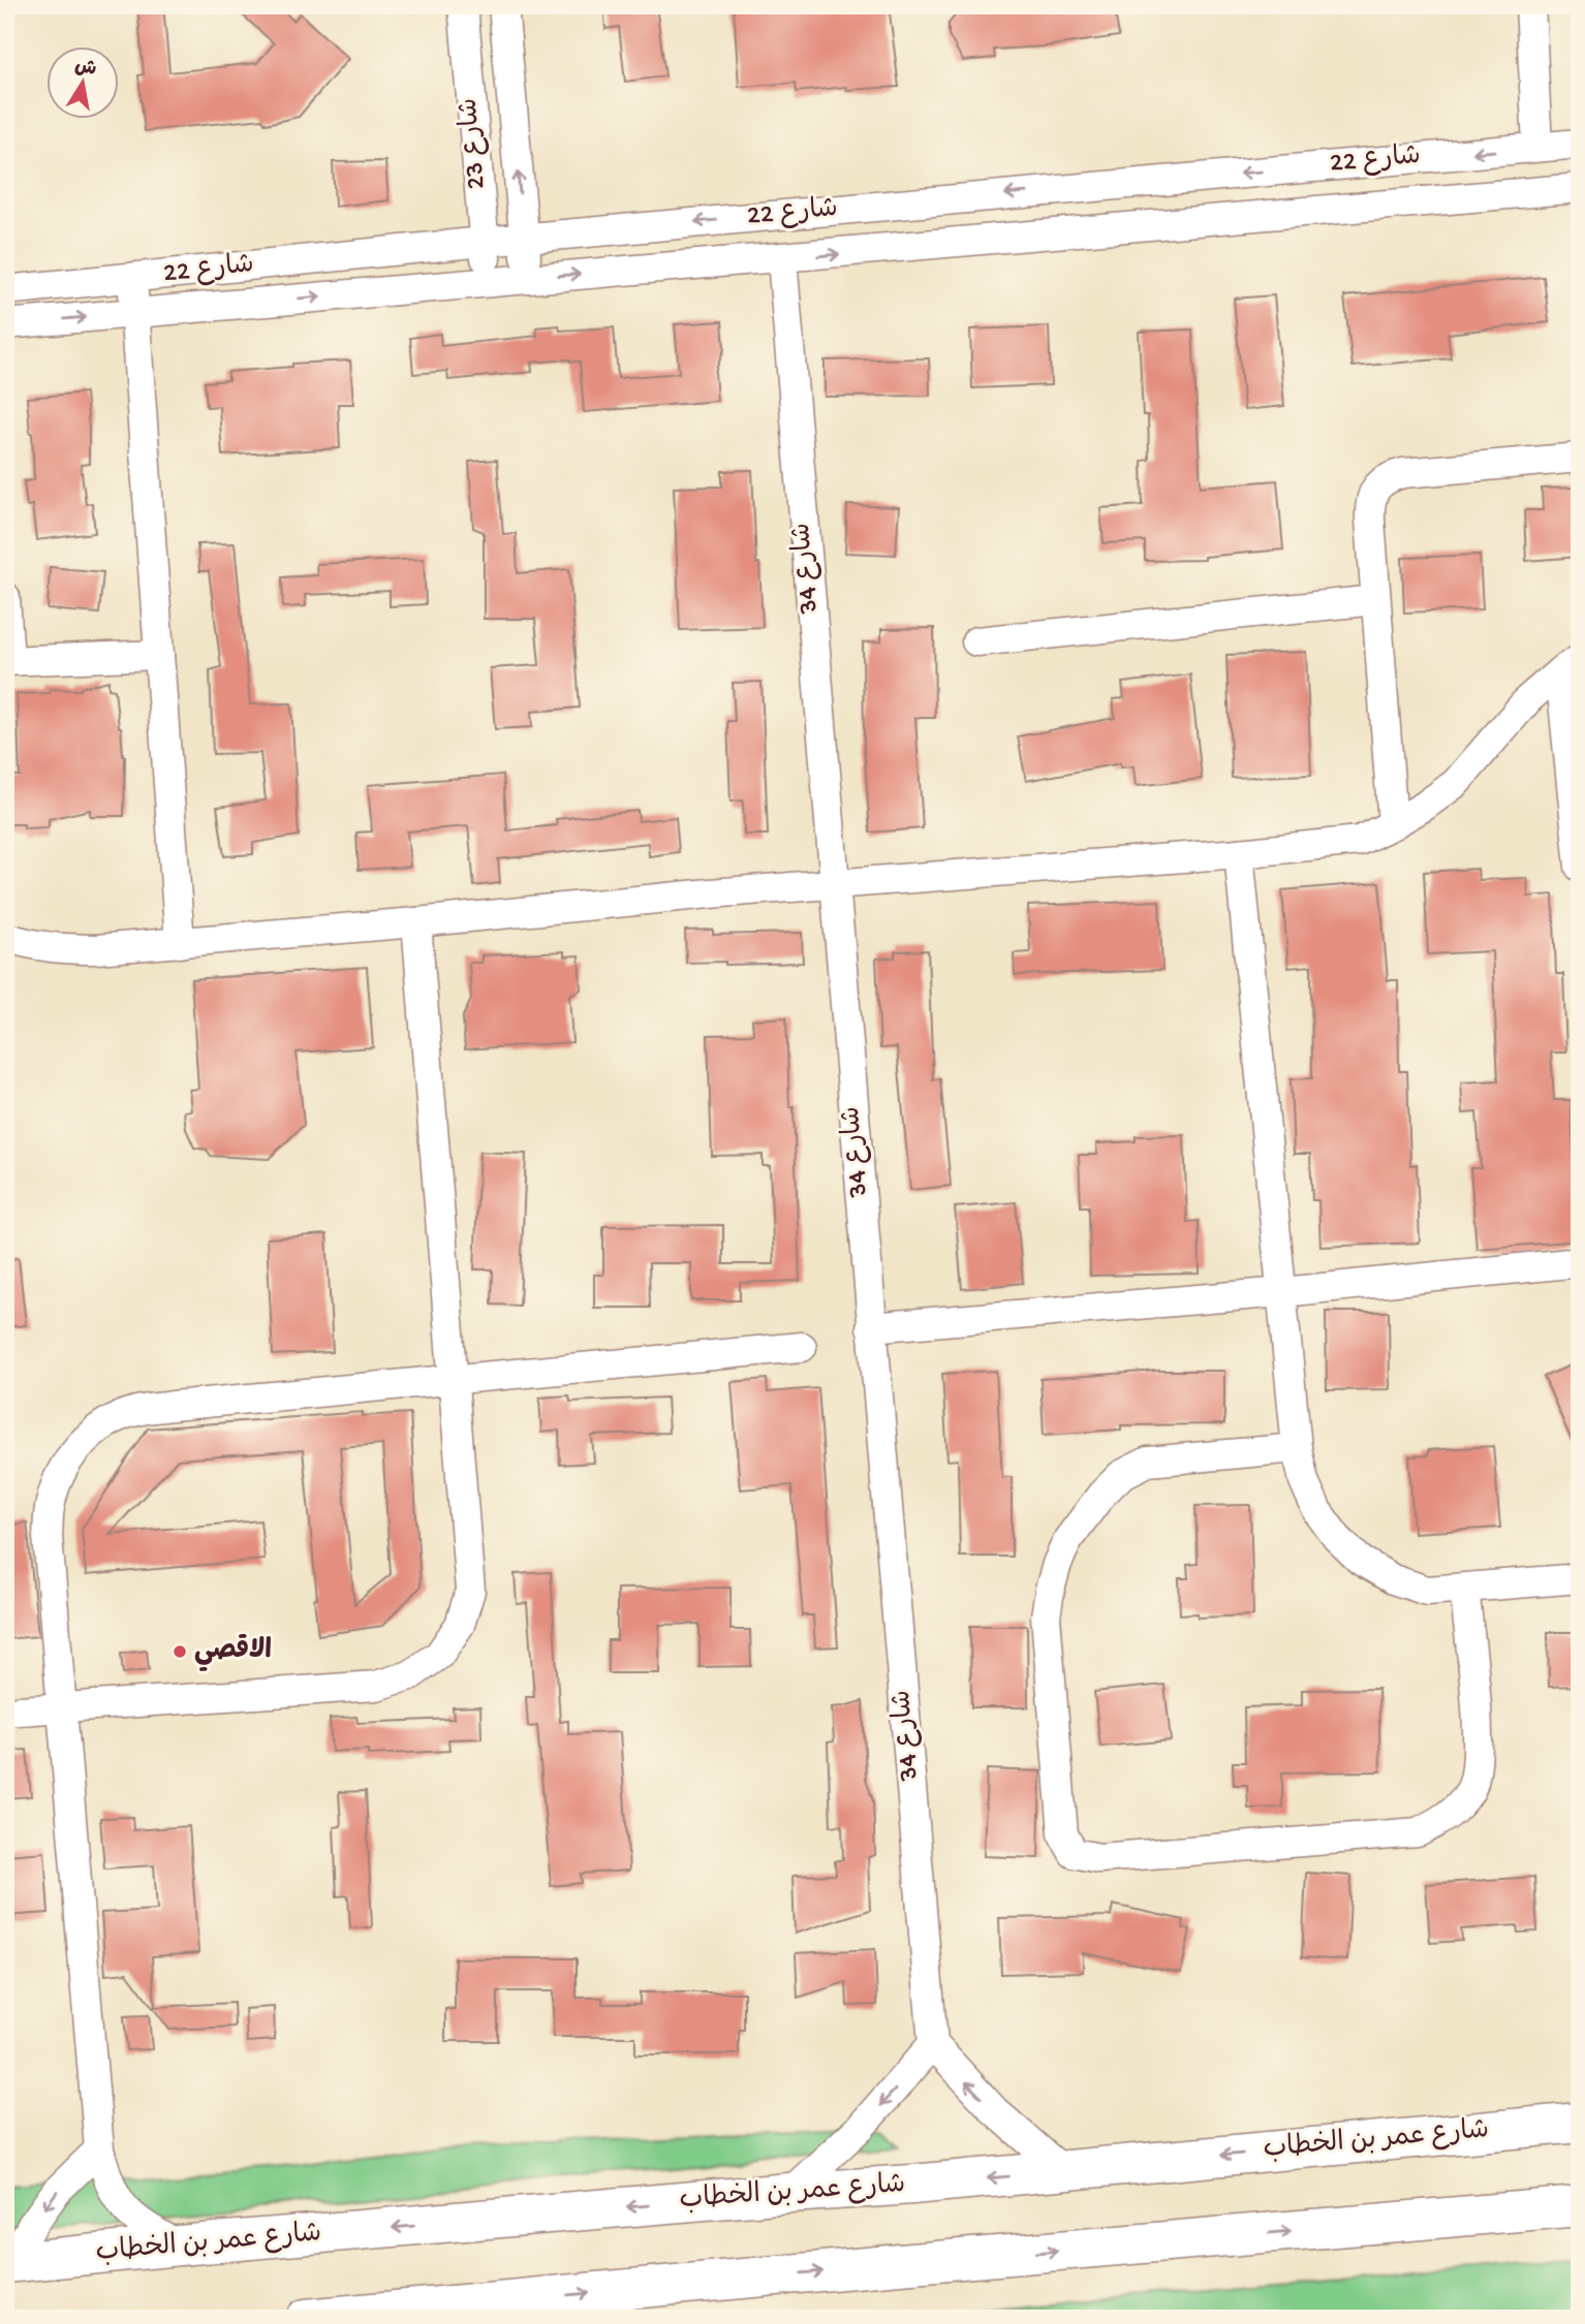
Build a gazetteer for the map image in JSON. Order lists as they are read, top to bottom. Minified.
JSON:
{"streets":{"street":["شارع 23","شارع 22","شارع 34","شارع عمر بن الخطاب"]},"crossings":[["شارع 23","شارع 22"],["شارع 22","شارع 34"]],"places":["الاقصي"],"north":"top"}
